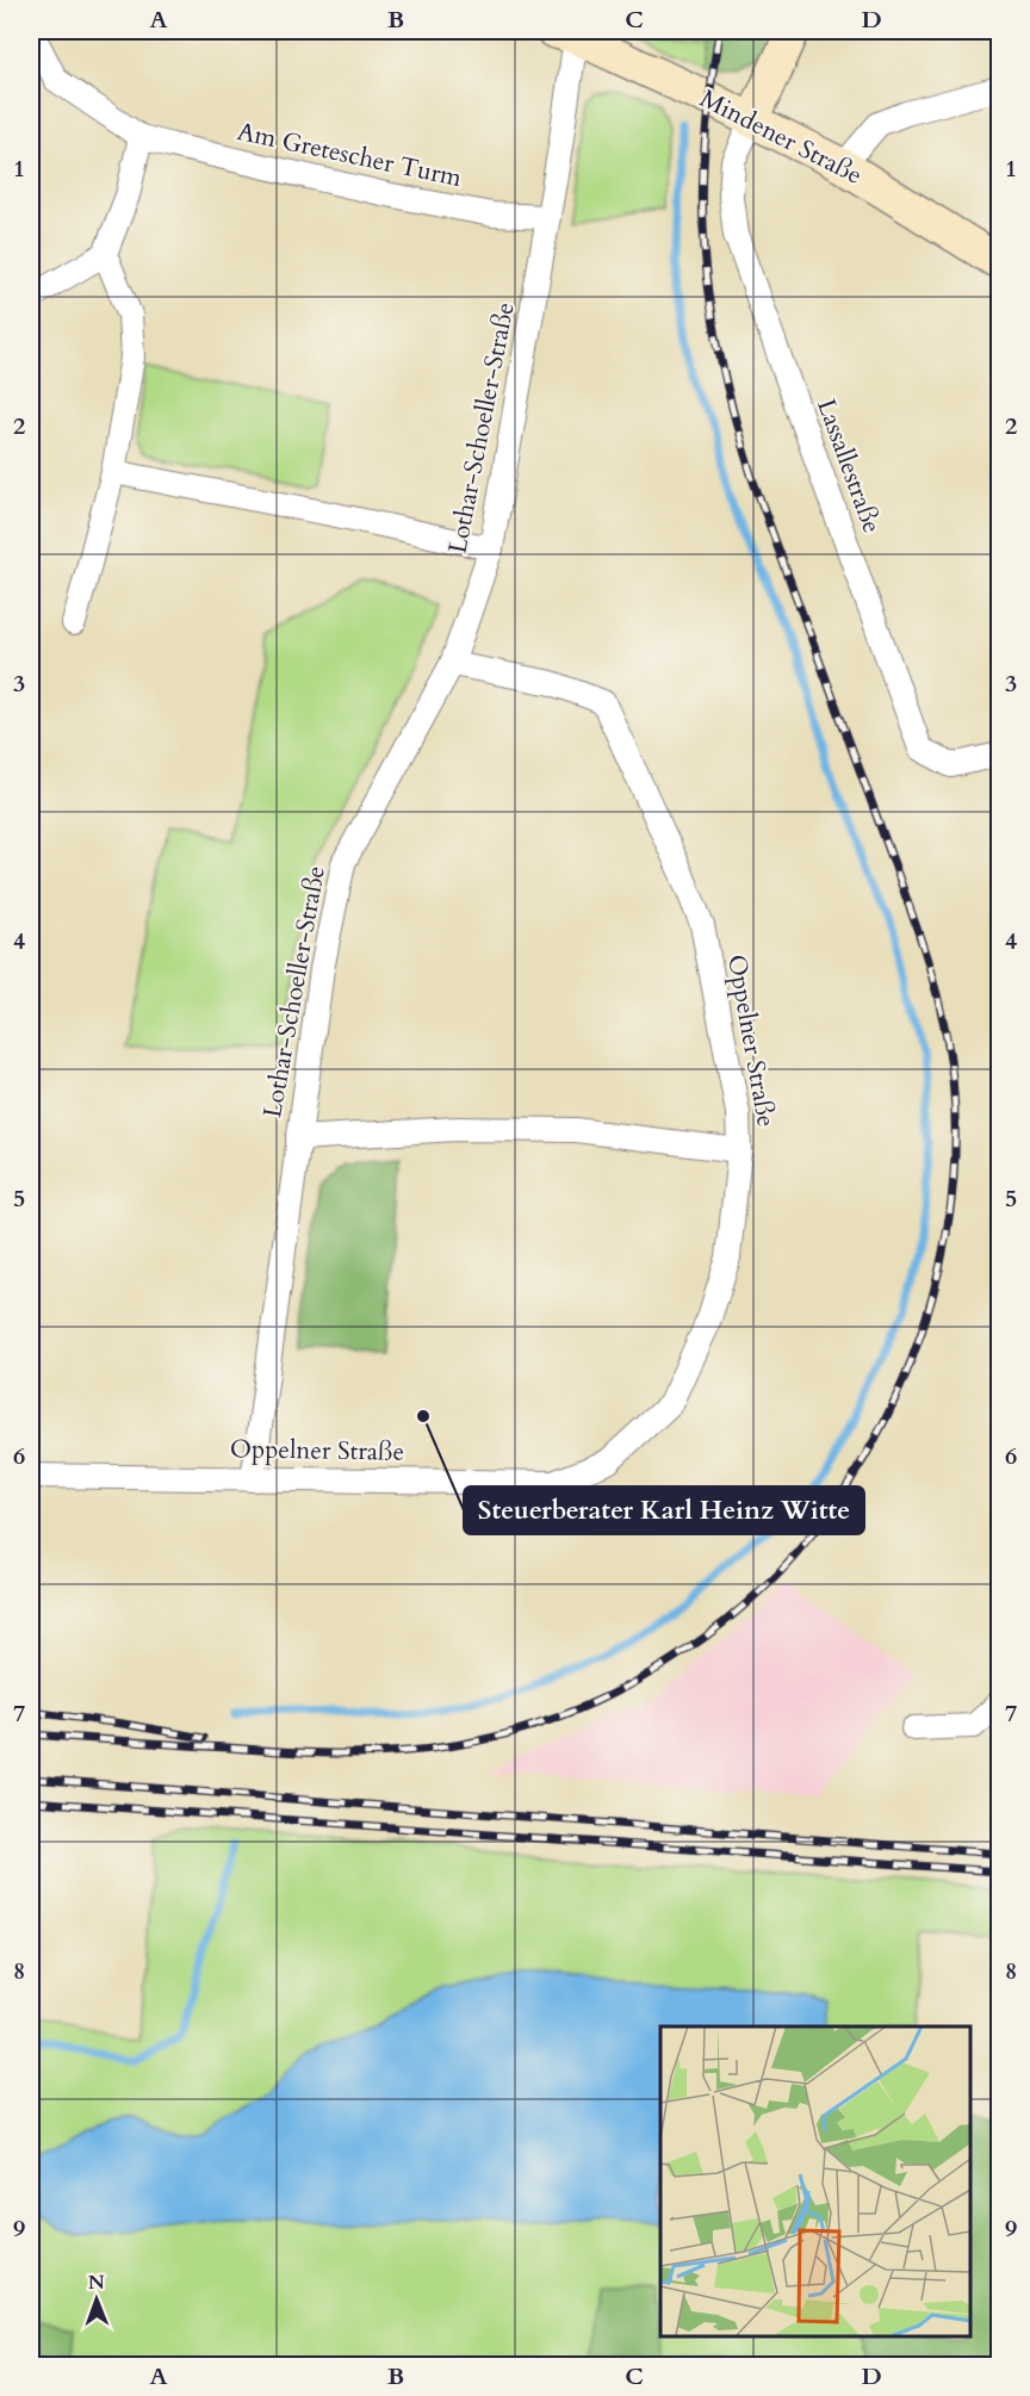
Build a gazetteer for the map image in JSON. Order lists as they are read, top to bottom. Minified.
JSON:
{"streets":{"main road":["Mindener Straße"],"street":["Am Gretescher Turm","Lothar-Schoeller-Straße","Lassallestraße","Oppelner Straße"]},"crossings":[["Mindener Straße","Lothar-Schoeller-Straße"],["Mindener Straße","Lassallestraße"],["Am Gretescher Turm","Lothar-Schoeller-Straße"],["Lothar-Schoeller-Straße","Oppelner Straße"]],"places":["Steuerberater Karl Heinz Witte"],"north":"top","grid":{"columns":["A","B","C","D"],"rows":["1","2","3","4","5","6","7","8","9"]}}
